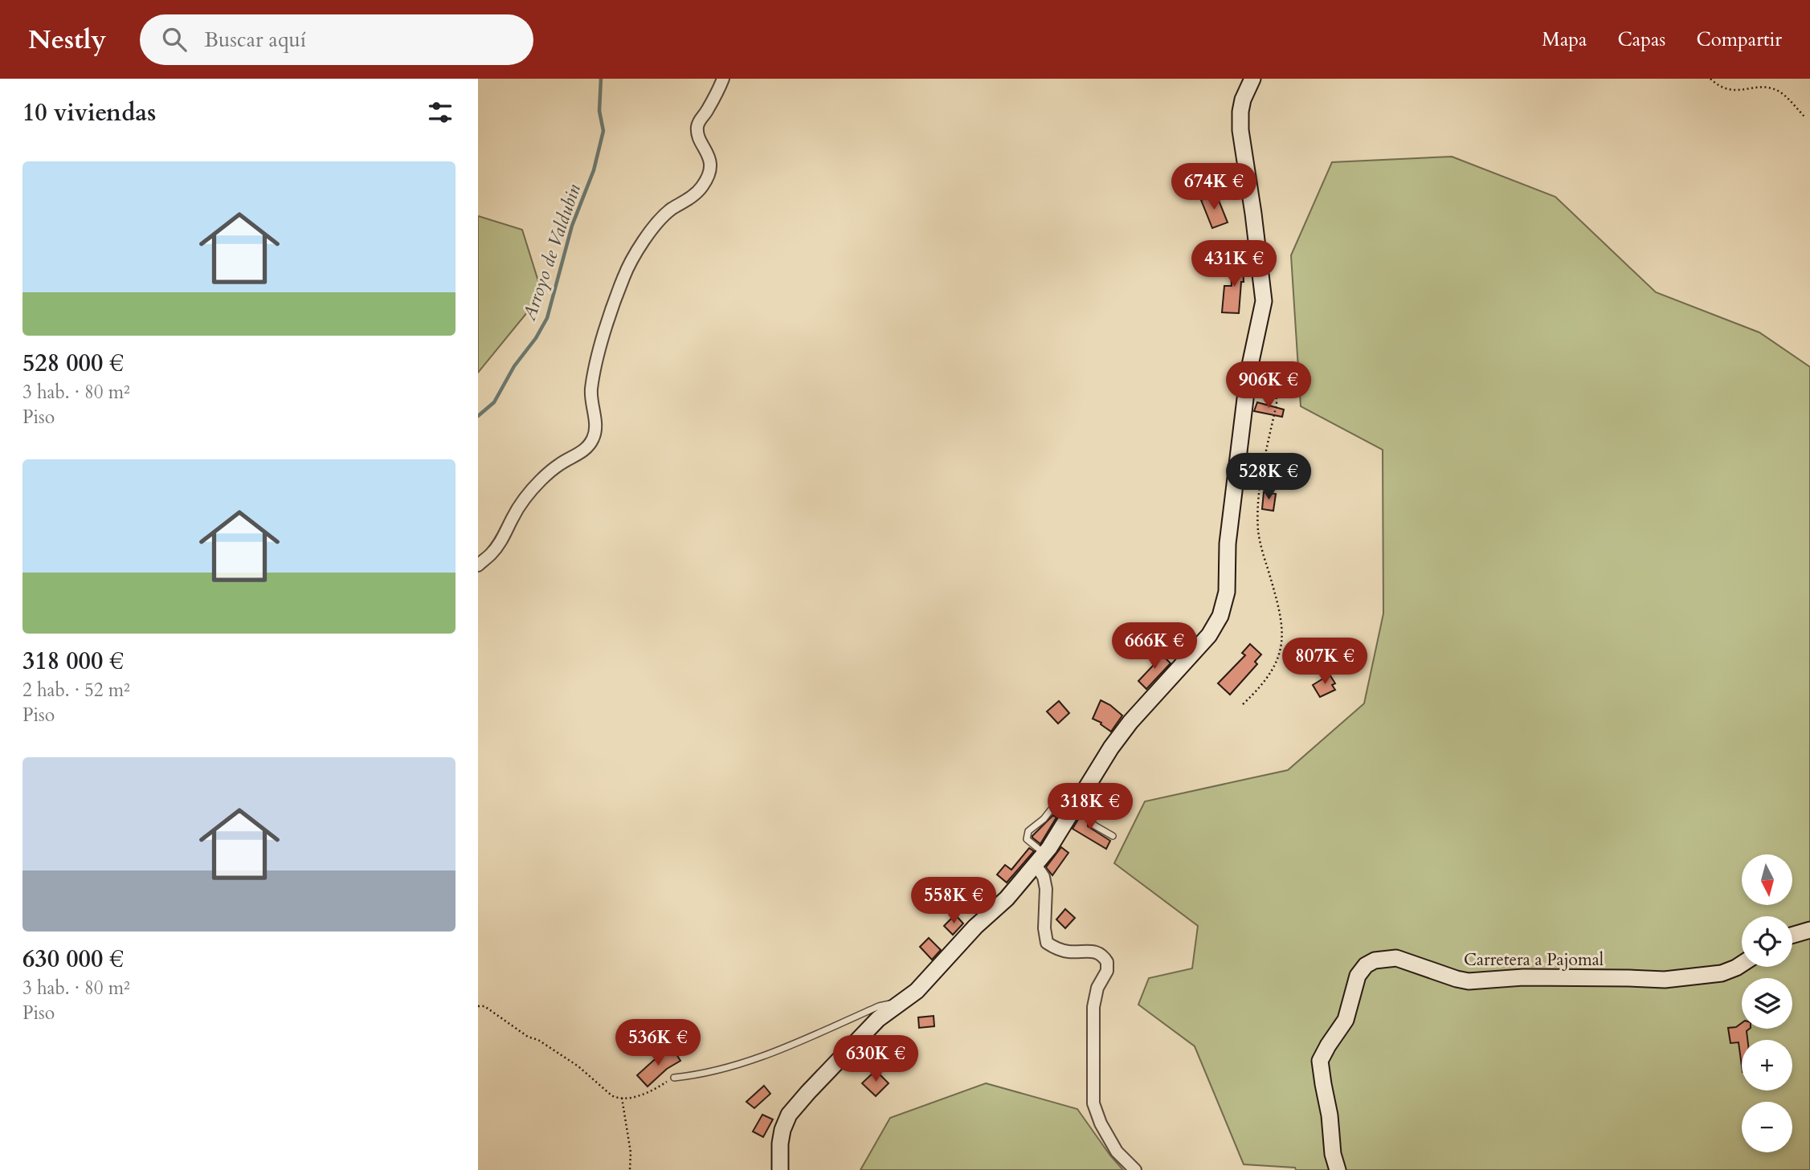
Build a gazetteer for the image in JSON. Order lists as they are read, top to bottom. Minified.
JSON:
{"streets":{"street":["Carretera a Pajomal"]},"water":["Arroyo de Valdubin"],"north":"bottom","page":{"header":"Nestly","search":"Buscar aquí","nav":["Mapa","Capas","Compartir"],"heading":"10 viviendas","list":[{"name":"528 000 €","note":"3 hab. · 80 m² · Piso"},{"name":"318 000 €","note":"2 hab. · 52 m² · Piso"},{"name":"630 000 €","note":"3 hab. · 80 m² · Piso"}],"price":["674K €","431K €","906K €","528K €","666K €","807K €","318K €","558K €","536K €","630K €"],"map_buttons":["+","−"]}}
